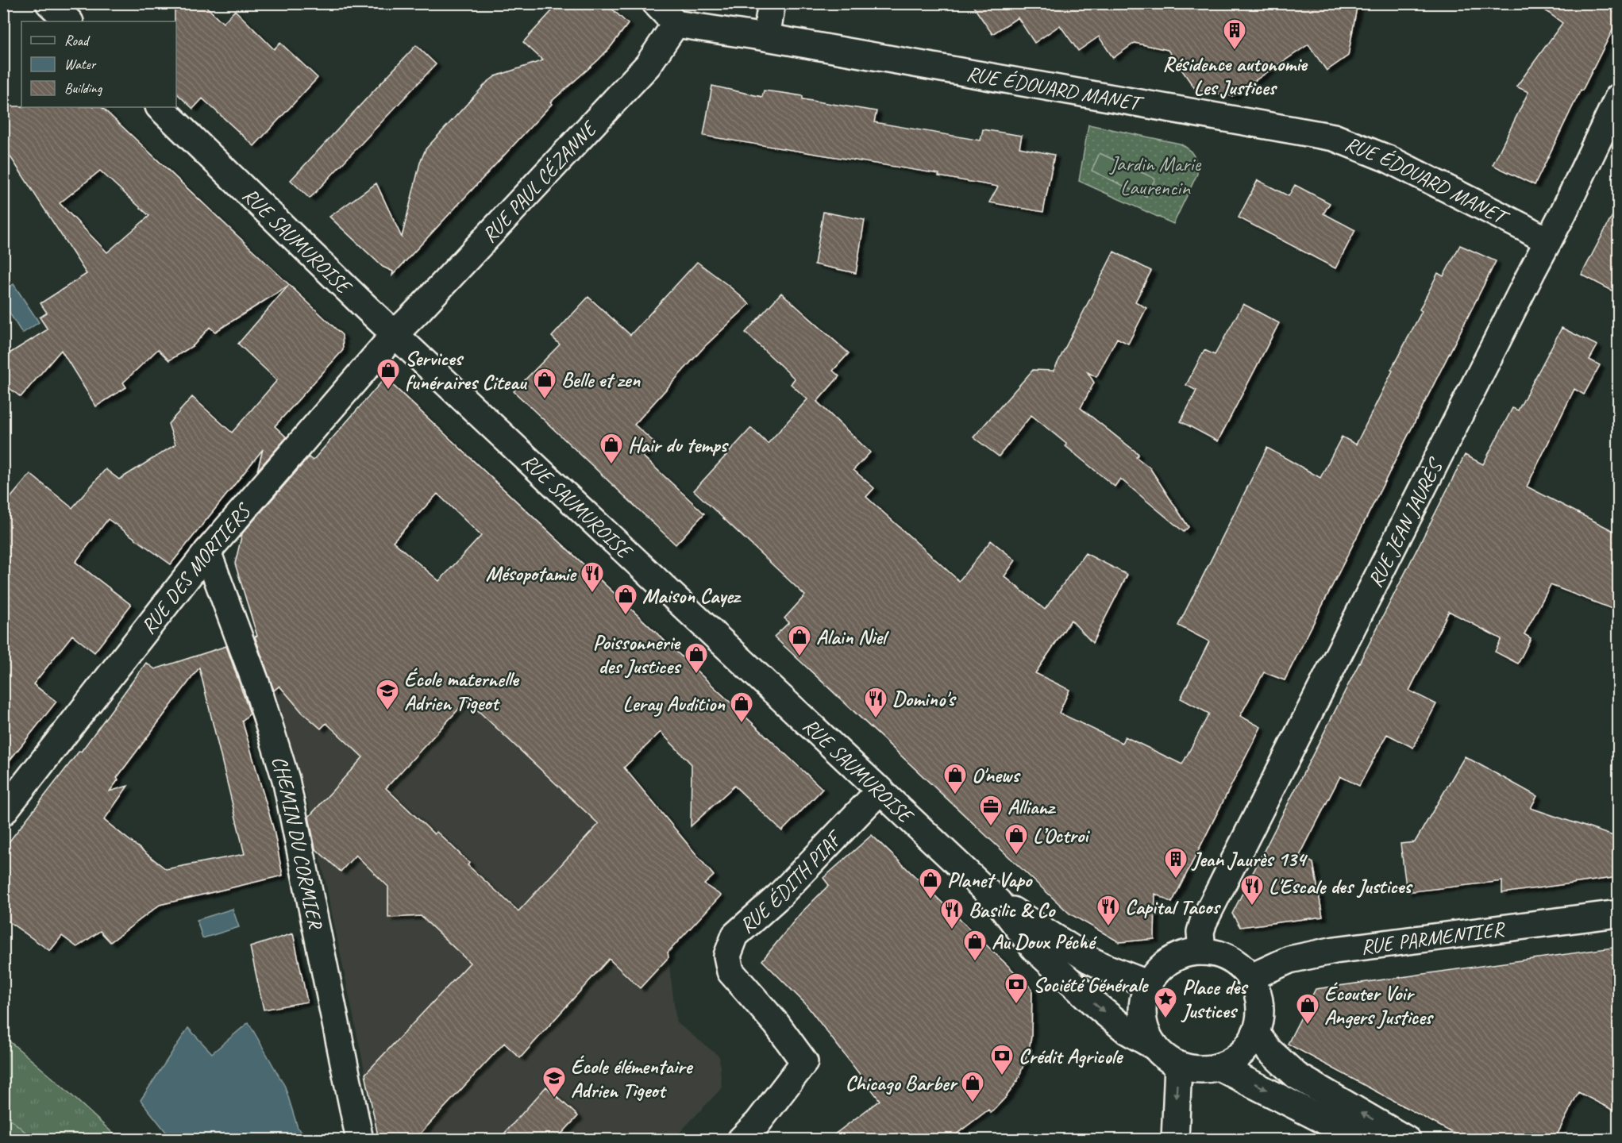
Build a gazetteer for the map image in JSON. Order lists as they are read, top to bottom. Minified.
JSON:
{"streets":{"street":["RUE ÉDOUARD MANET","RUE PAUL CÉZANNE","RUE SAUMUROISE","RUE JEAN JAURÈS","RUE DES MORTIERS","CHEMIN DU CORMIER","RUE ÉDITH PIAF","RUE PARMENTIER"]},"crossings":[["RUE ÉDOUARD MANET","RUE PAUL CÉZANNE"],["RUE ÉDOUARD MANET","RUE JEAN JAURÈS"],["RUE PAUL CÉZANNE","RUE SAUMUROISE"],["RUE PAUL CÉZANNE","RUE DES MORTIERS"],["RUE SAUMUROISE","RUE JEAN JAURÈS"],["RUE SAUMUROISE","RUE DES MORTIERS"],["RUE SAUMUROISE","RUE ÉDITH PIAF"],["RUE SAUMUROISE","RUE PARMENTIER"],["RUE JEAN JAURÈS","RUE PARMENTIER"],["RUE DES MORTIERS","CHEMIN DU CORMIER"]],"parks":["Jardin Marie Laurencin"],"places":{"building":["Résidence autonomie Les Justices","Jean Jaurès 134"],"shop":["Services funéraires Citeau","Belle et zen","Hair du temps","Maison Cayez","Alain Niel","Poissonnerie des Justices","Leray Audition","O'news","L’Octroi","Planet Vapo","Au Doux Péché","Écouter Voir Angers Justices","Chicago Barber"],"restaurant":["Mésopotamie","Domino's","L'Escale des Justices","Capital Tacos","Basilic & Co"],"school or university":["École maternelle Adrien Tigeot","École élémentaire Adrien Tigeot"],"office":["Allianz"],"bank":["Société Générale","Crédit Agricole"],"place":["Place des Justices"]},"legend":["Road","Water","Building"]}
